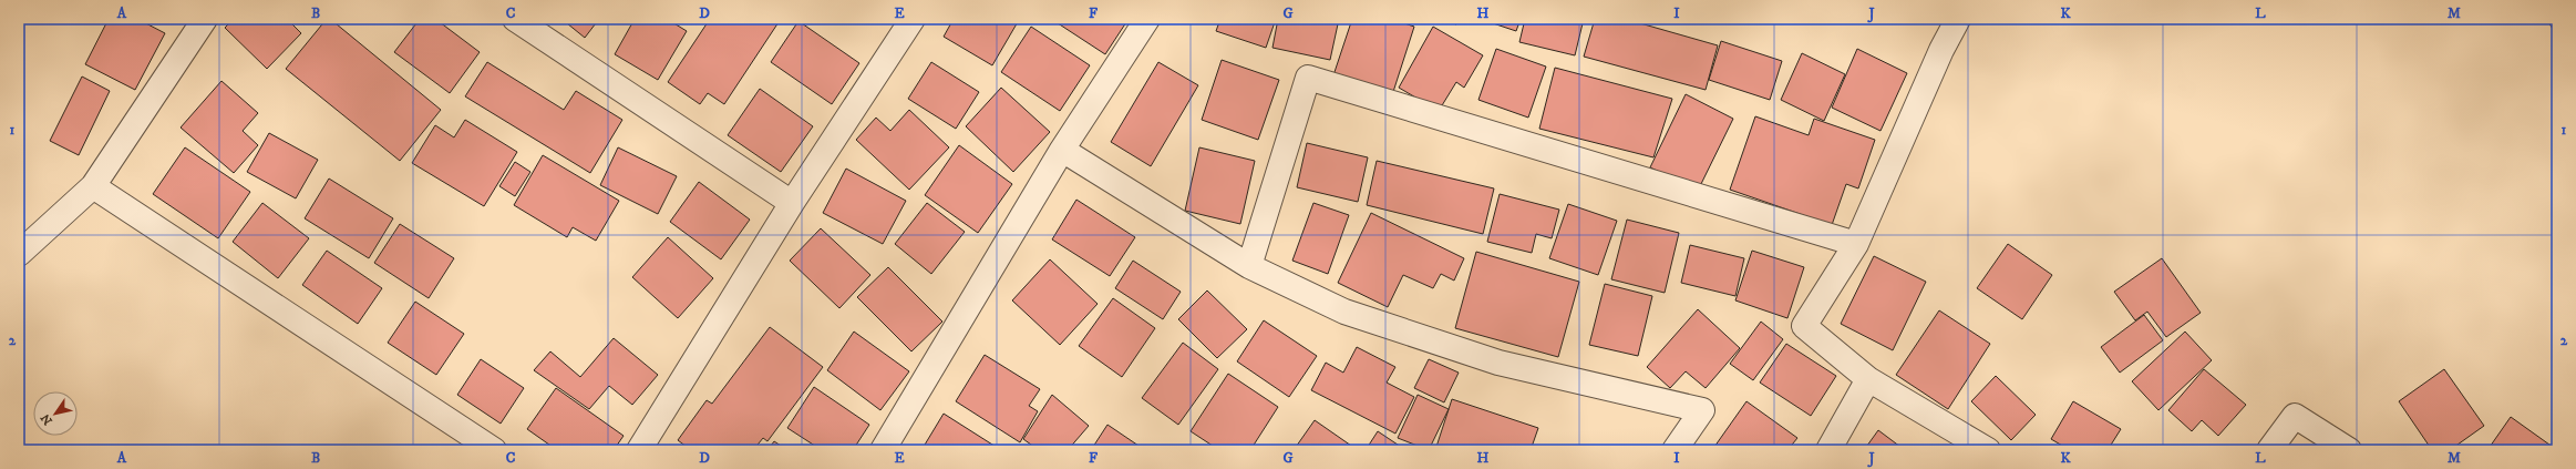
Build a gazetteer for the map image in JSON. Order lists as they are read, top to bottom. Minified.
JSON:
{"north":"bottom left","grid":{"columns":["A","B","C","D","E","F","G","H","I","J","K","L","M"],"rows":["1","2"]}}
